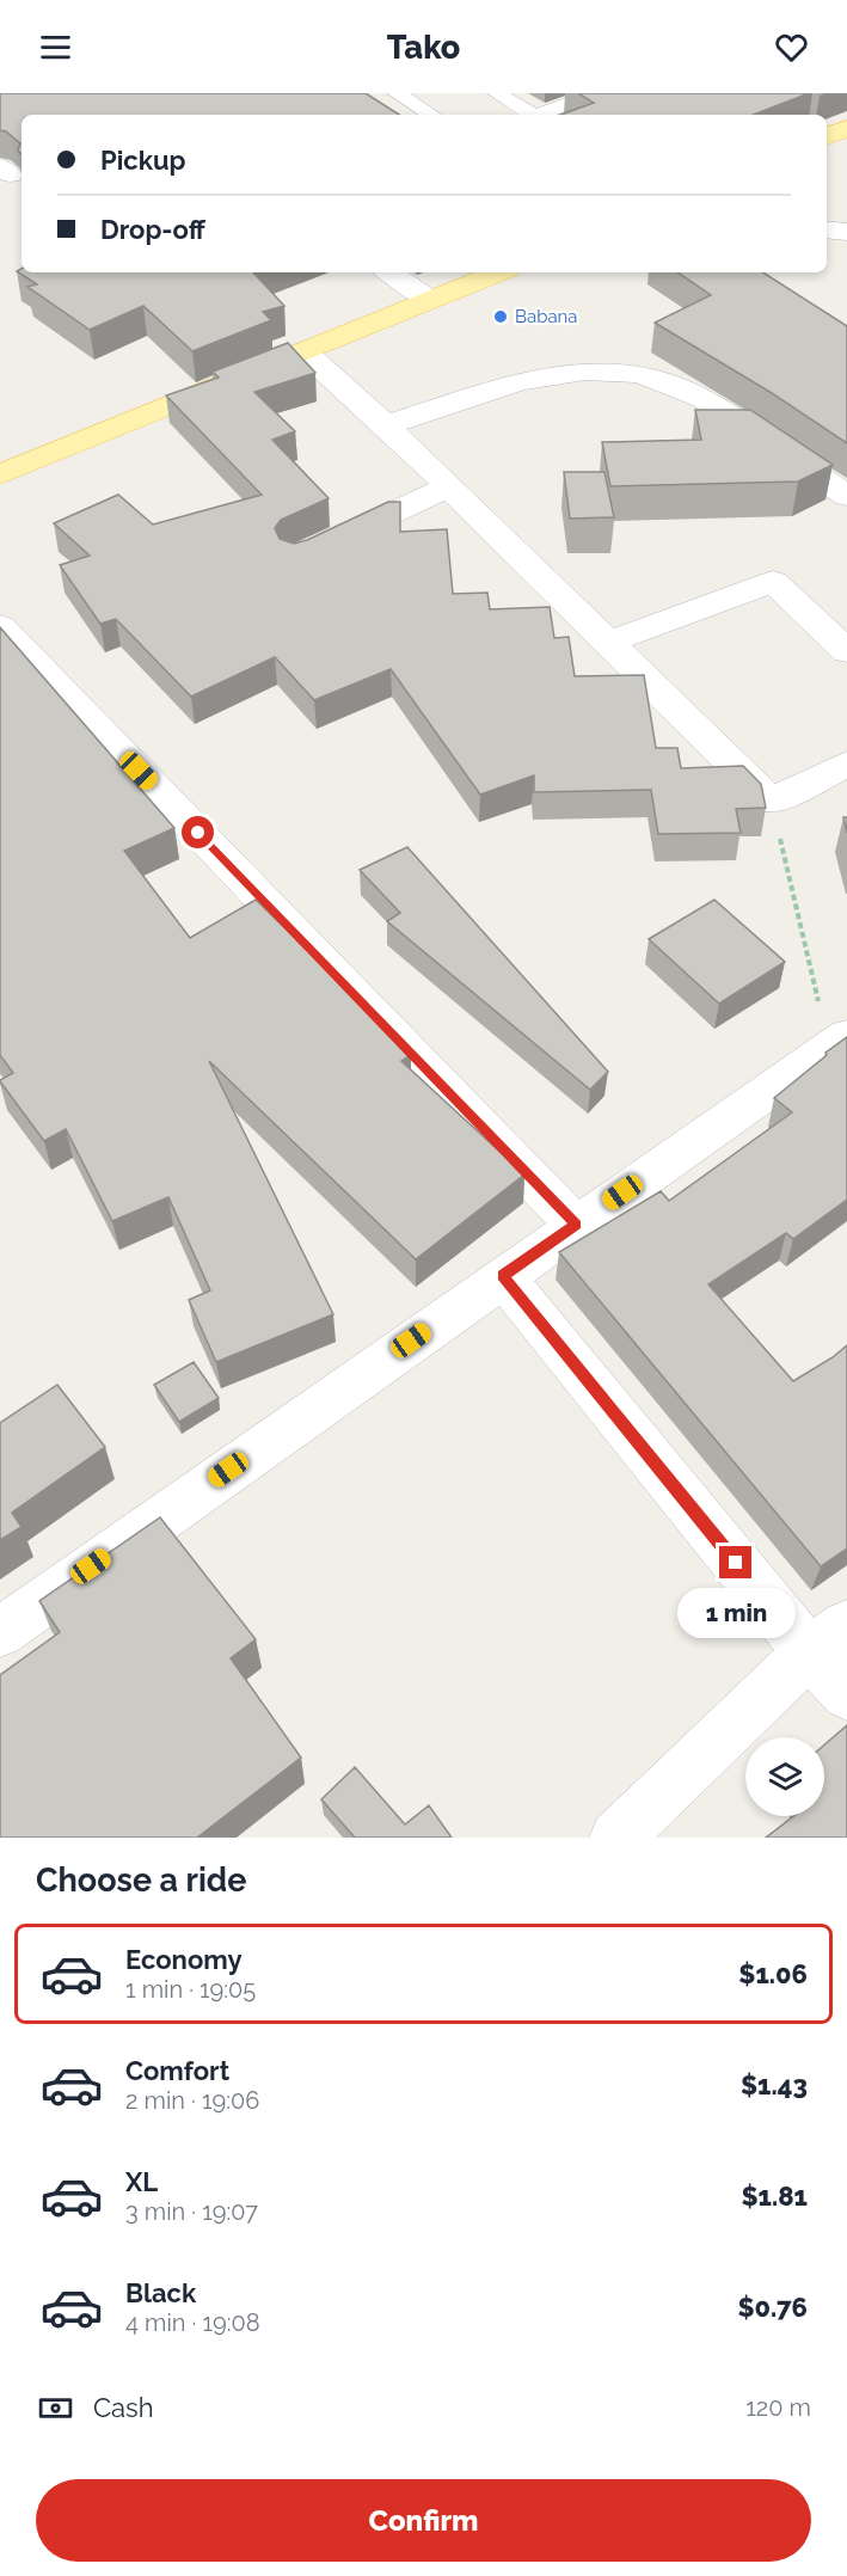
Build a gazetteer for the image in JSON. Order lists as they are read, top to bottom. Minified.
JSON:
{"places":["Babana"],"page":{"header":"Tako","banner":["Pickup","Drop-off"],"bubble":"1 min","heading":"Choose a ride","list":[{"name":"Economy","note":"1 min · 19:05","value":"$1.06"},{"name":"Comfort","note":"2 min · 19:06","value":"$1.43"},{"name":"XL","note":"3 min · 19:07","value":"$1.81"},{"name":"Black","note":"4 min · 19:08","value":"$0.76"}],"pay":["Cash","120 m"],"buttons":"Confirm"}}
